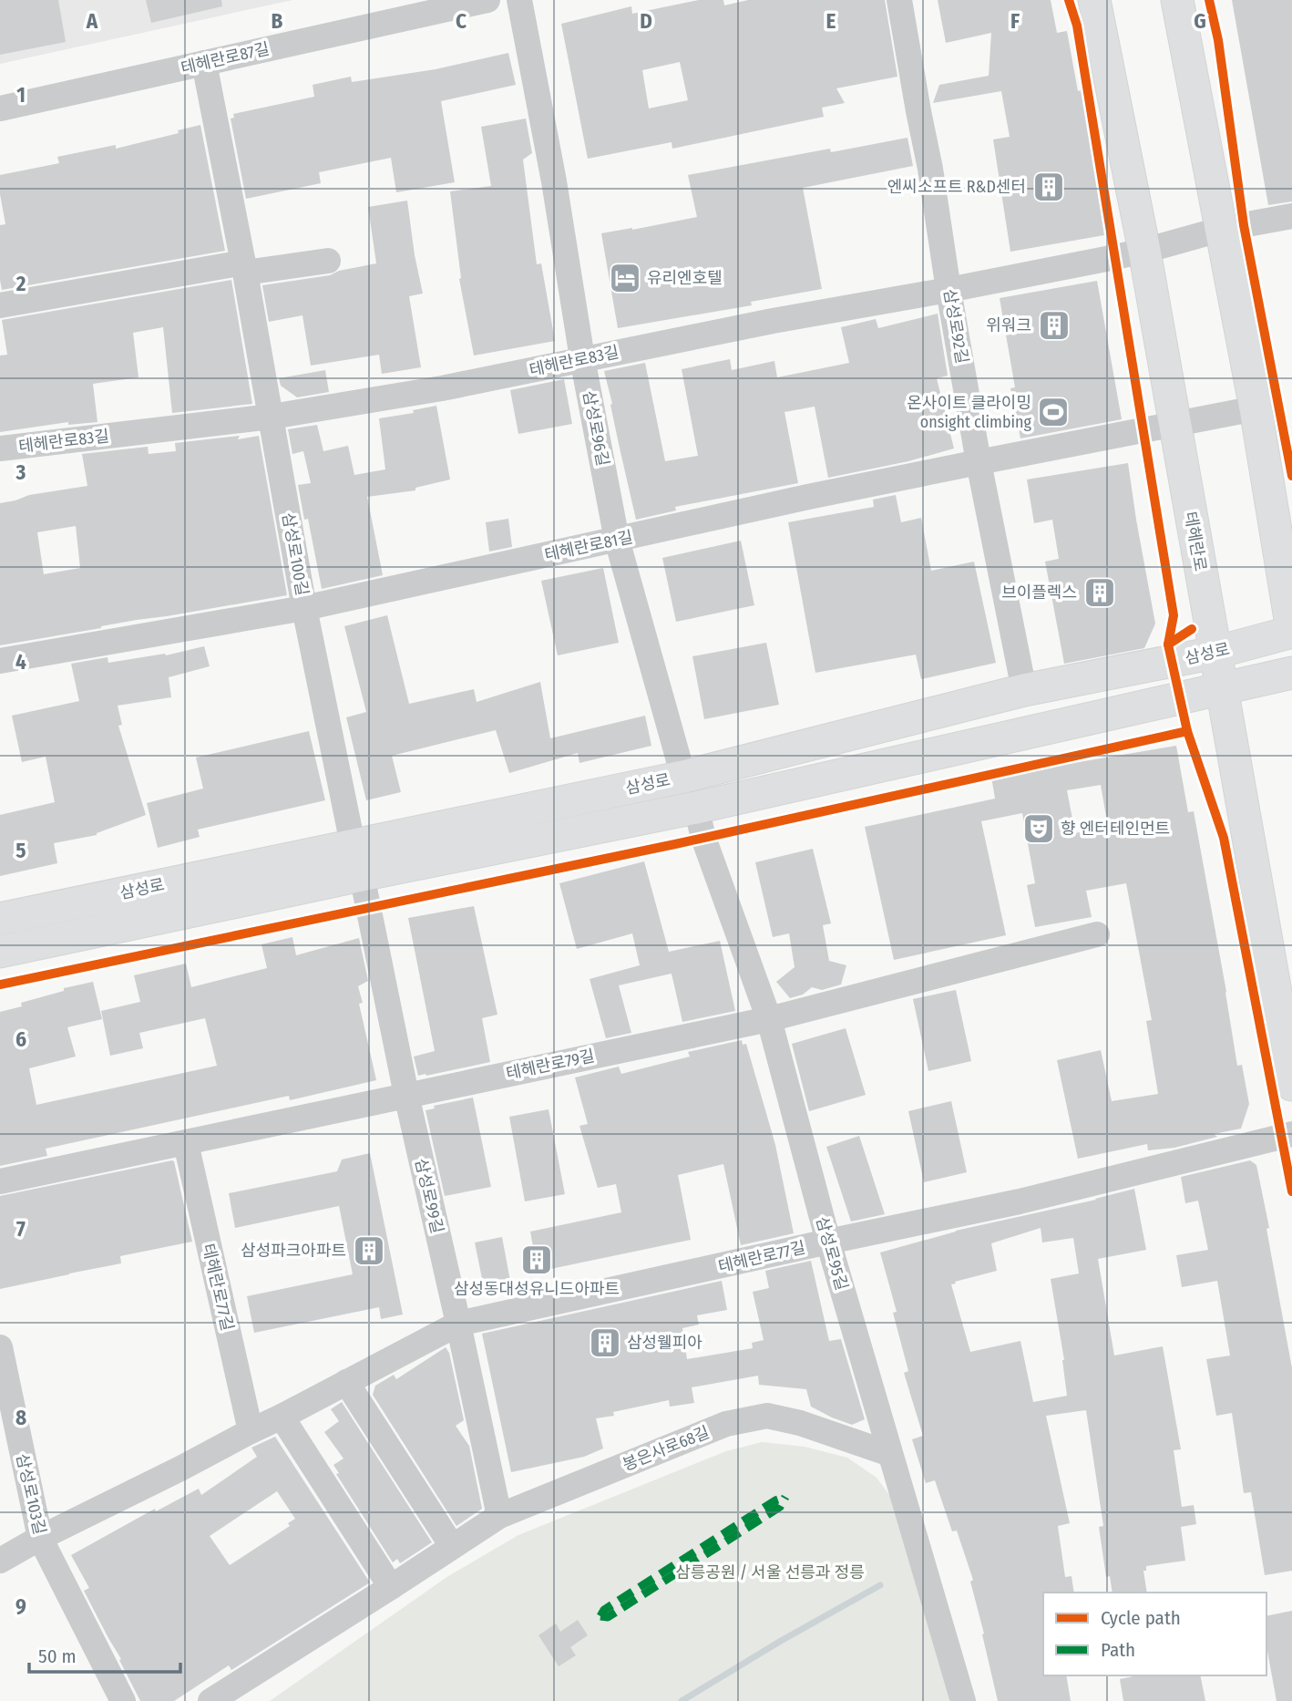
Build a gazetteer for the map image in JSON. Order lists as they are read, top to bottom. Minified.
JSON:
{"streets":{"main road":["테헤란로","삼성로"],"street":["테헤란로87길","삼성로92길","테헤란로83길","삼성로96길","테헤란로81길","삼성로100길","테헤란로79길","삼성로99길","삼성로95길","테헤란로77길","봉은사로68길","삼성로103길"]},"crossings":[["테헤란로87길","삼성로100길"],["삼성로92길","테헤란로83길"],["삼성로92길","테헤란로81길"],["삼성로92길","삼성로"],["테헤란로83길","삼성로96길"],["테헤란로83길","테헤란로"],["테헤란로83길","삼성로100길"],["삼성로96길","테헤란로81길"],["삼성로96길","삼성로"],["테헤란로","테헤란로81길"],["테헤란로","삼성로"],["테헤란로81길","삼성로100길"],["삼성로100길","삼성로"],["삼성로","삼성로99길"],["삼성로","삼성로95길"],["테헤란로79길","삼성로99길"],["테헤란로79길","삼성로95길"],["테헤란로79길","테헤란로77길"],["삼성로99길","테헤란로77길"],["삼성로99길","봉은사로68길"],["삼성로95길","테헤란로77길"],["삼성로95길","봉은사로68길"],["테헤란로77길","삼성로103길"]],"parks":["삼릉공원 / 서울 선릉과 정릉"],"places":{"building":["엔씨소프트 R&D센터","위워크","브이플렉스","삼성파크아파트","삼성동대성유니드아파트","삼성웰피아"],"hotel":["유리엔호텔"],"sports":["온사이트 클라이밍 onsight climbing"],"theatre":["향 엔터테인먼트"]},"legend":["Cycle path","Path"],"scale_bar":"50 m","grid":{"columns":["A","B","C","D","E","F","G"],"rows":["1","2","3","4","5","6","7","8","9"]}}
